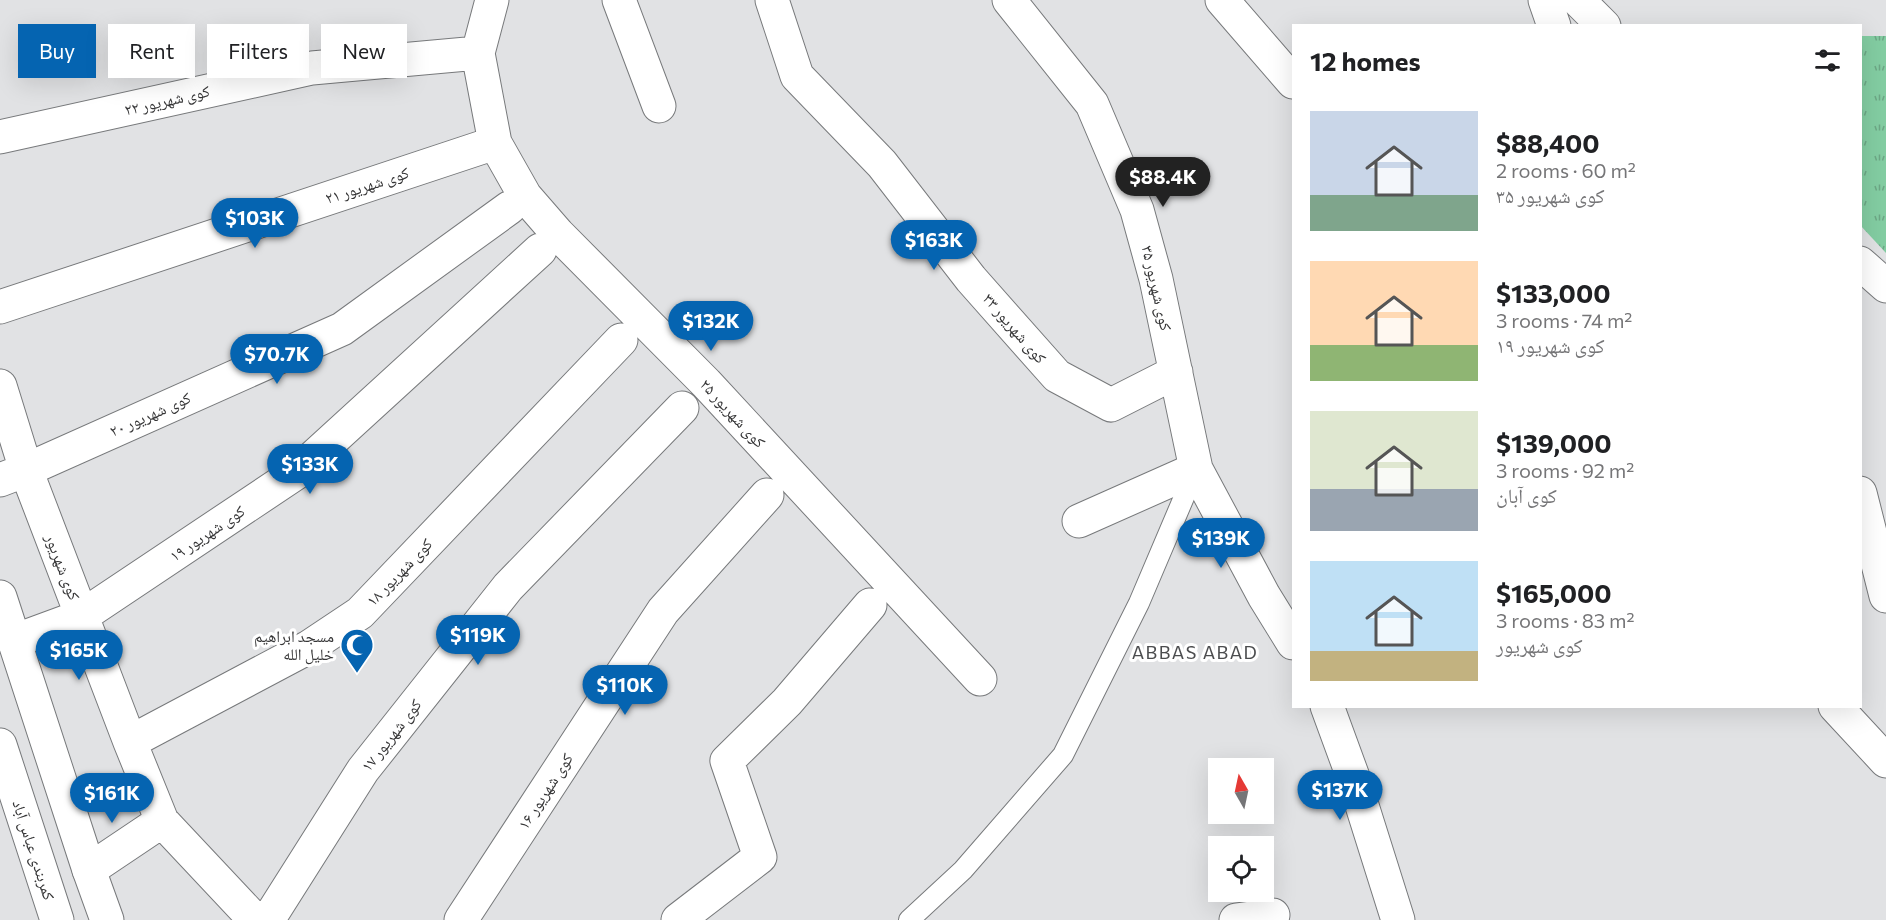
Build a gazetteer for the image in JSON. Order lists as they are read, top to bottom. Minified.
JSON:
{"streets":{"street":["کوی شهریور ۲۲","کوی شهریور ۲۱","کوی شهریور ۳۵","کوی شهریور ۳۳","کوی شهریور ۲۵","کوی شهریور ۲۰","کوی شهریور ۱۹","کوی شهریور","کوی شهریور ۱۸","کوی شهریور ۱۷","کوی شهریور ۱۶","کمربندی عباس آباد"]},"crossings":[["کوی شهریور ۲۲","کوی شهریور ۲۵"],["کوی شهریور ۲۱","کوی شهریور ۲۵"],["کوی شهریور ۳۵","کوی شهریور ۳۳"],["کوی شهریور ۲۰","کوی شهریور"],["کوی شهریور ۱۹","کوی شهریور"],["کوی شهریور","کوی شهریور ۱۸"]],"districts":["ABBAS ABAD"],"places":{"mosque":["مسجد ابراهیم خلیل الله"]},"north":"top","page":{"chip":["Buy","Rent","Filters","New"],"heading":"12 homes","list":[{"name":"$88,400","note":"2 rooms · 60 m² · کوی شهریور ۳۵"},{"name":"$133,000","note":"3 rooms · 74 m² · کوی شهریور ۱۹"},{"name":"$139,000","note":"3 rooms · 92 m² · کوی آبان"},{"name":"$165,000","note":"3 rooms · 83 m² · کوی شهریور"}],"price":["$88.4K","$103K","$163K","$132K","$70.7K","$133K","$139K","$119K","$165K","$110K","$137K","$161K"]}}
